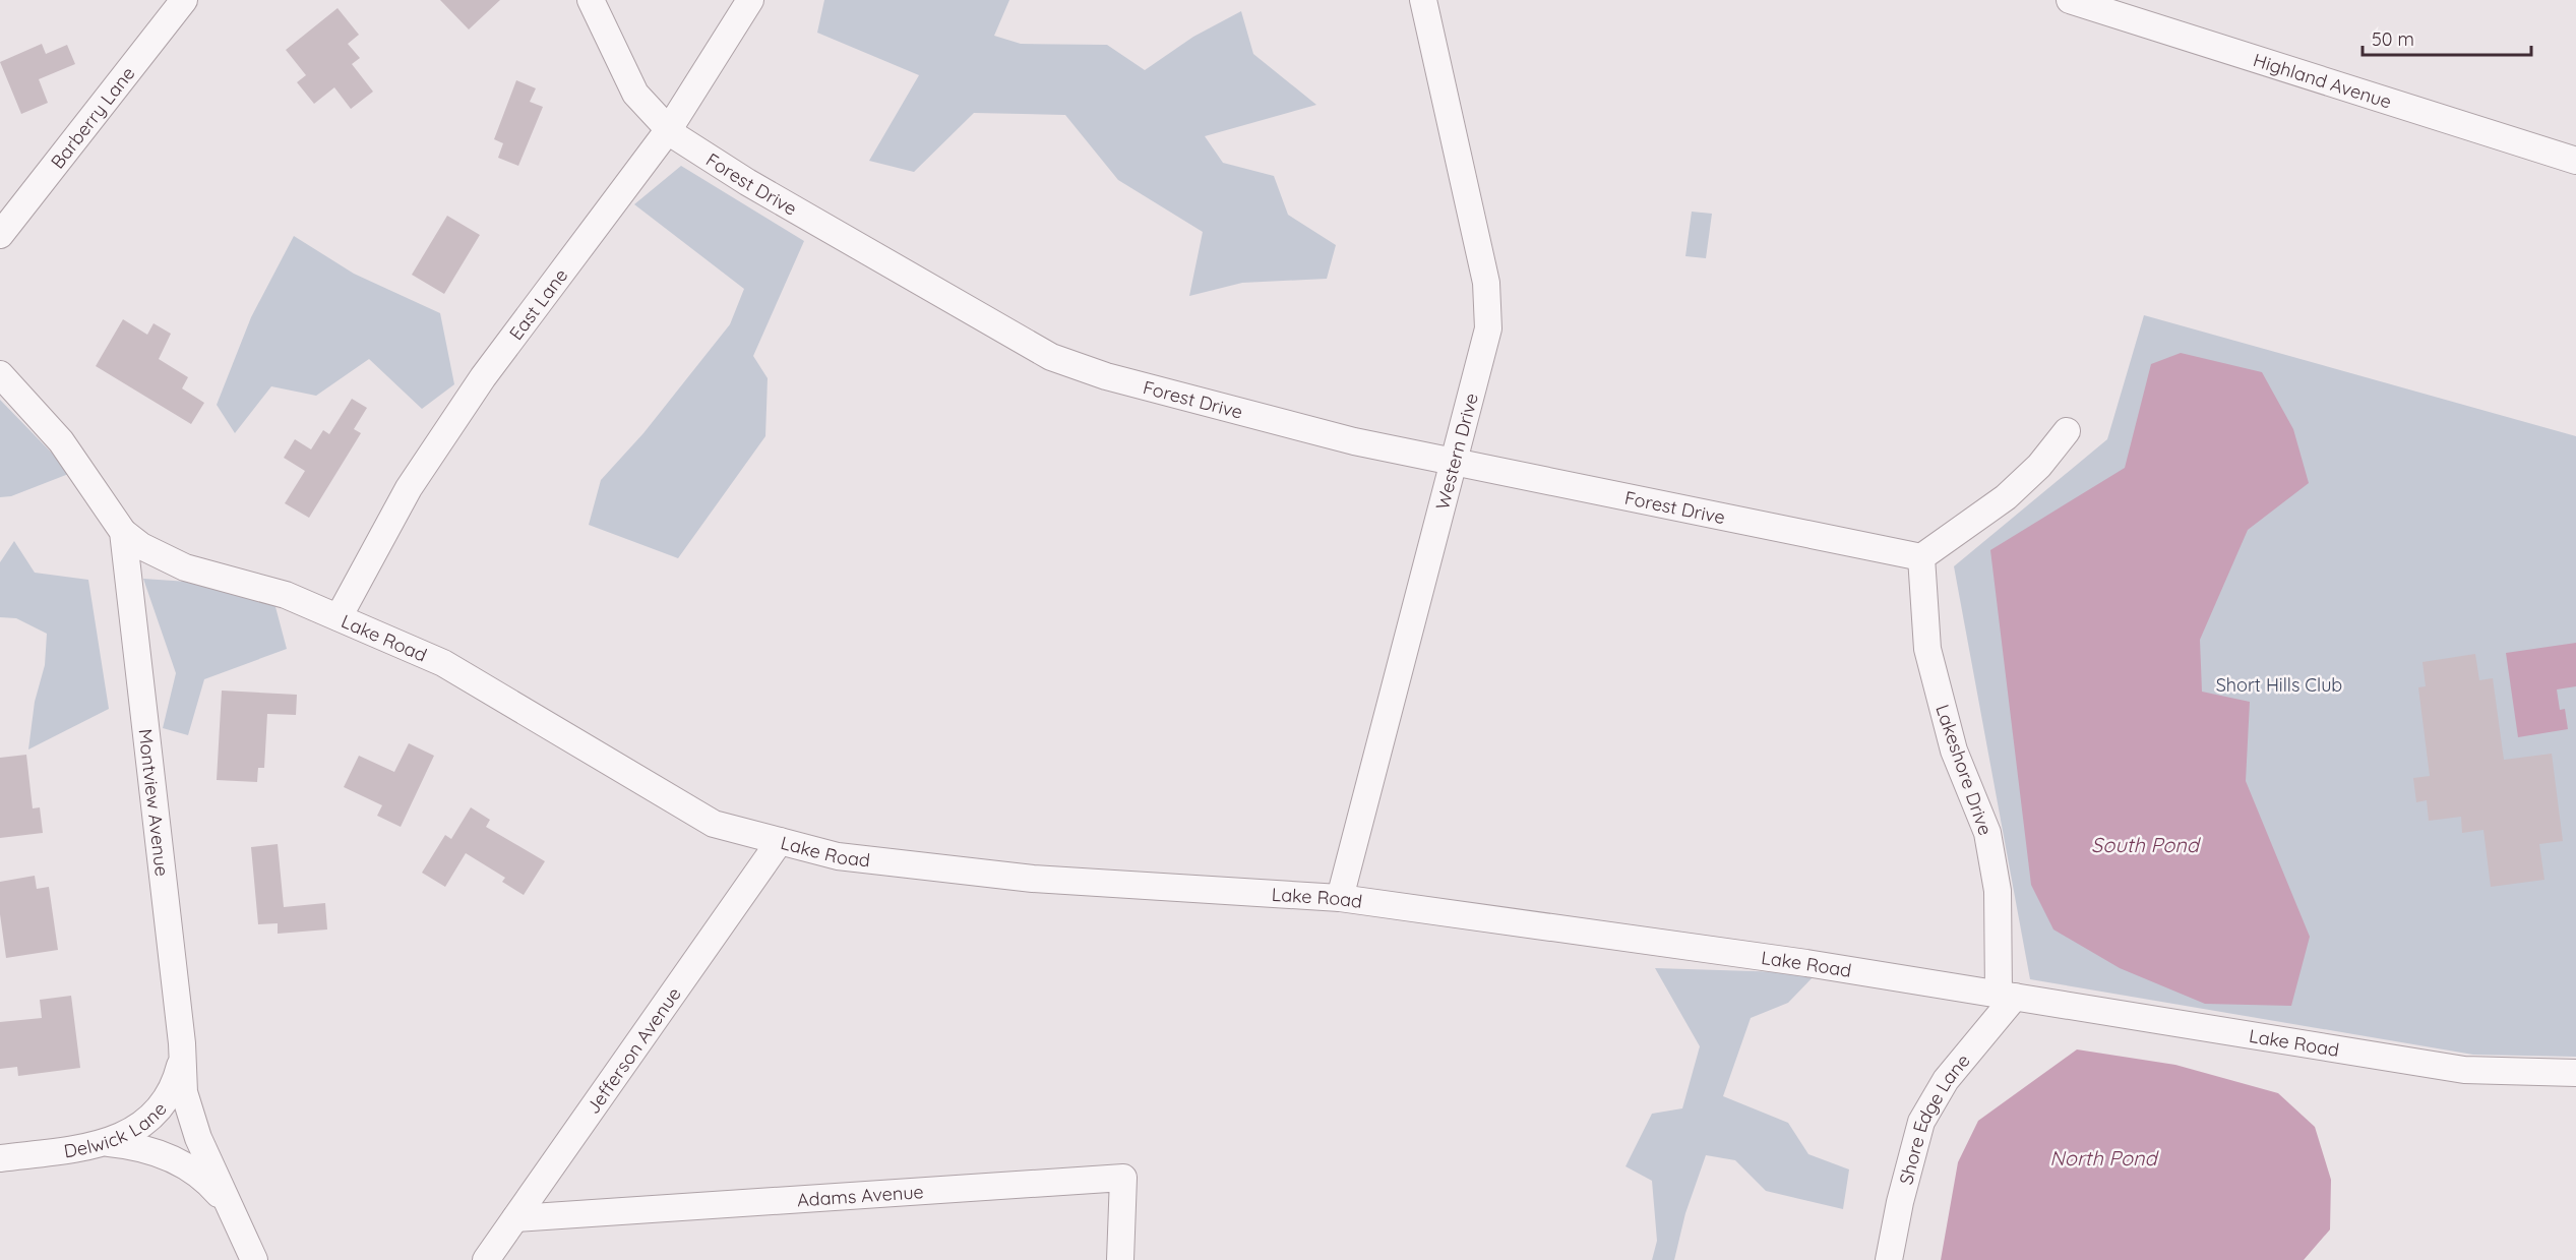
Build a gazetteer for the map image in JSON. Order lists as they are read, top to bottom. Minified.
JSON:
{"streets":{"street":["Highland Avenue","Barberry Lane","Forest Drive","East Lane","Western Drive","Lake Road","Lakeshore Drive","Montview Avenue","Jefferson Avenue","Shore Edge Lane","Delwick Lane","Adams Avenue"]},"crossings":[["Forest Drive","East Lane"],["Forest Drive","Western Drive"],["Forest Drive","Lakeshore Drive"],["East Lane","Lake Road"],["Western Drive","Lake Road"],["Lake Road","Lakeshore Drive"],["Lake Road","Montview Avenue"],["Lake Road","Jefferson Avenue"],["Lake Road","Shore Edge Lane"],["Lakeshore Drive","Shore Edge Lane"],["Montview Avenue","Delwick Lane"],["Jefferson Avenue","Adams Avenue"]],"water":["South Pond","North Pond"],"parks":["Short Hills Club"],"scale_bar":"50 m"}
